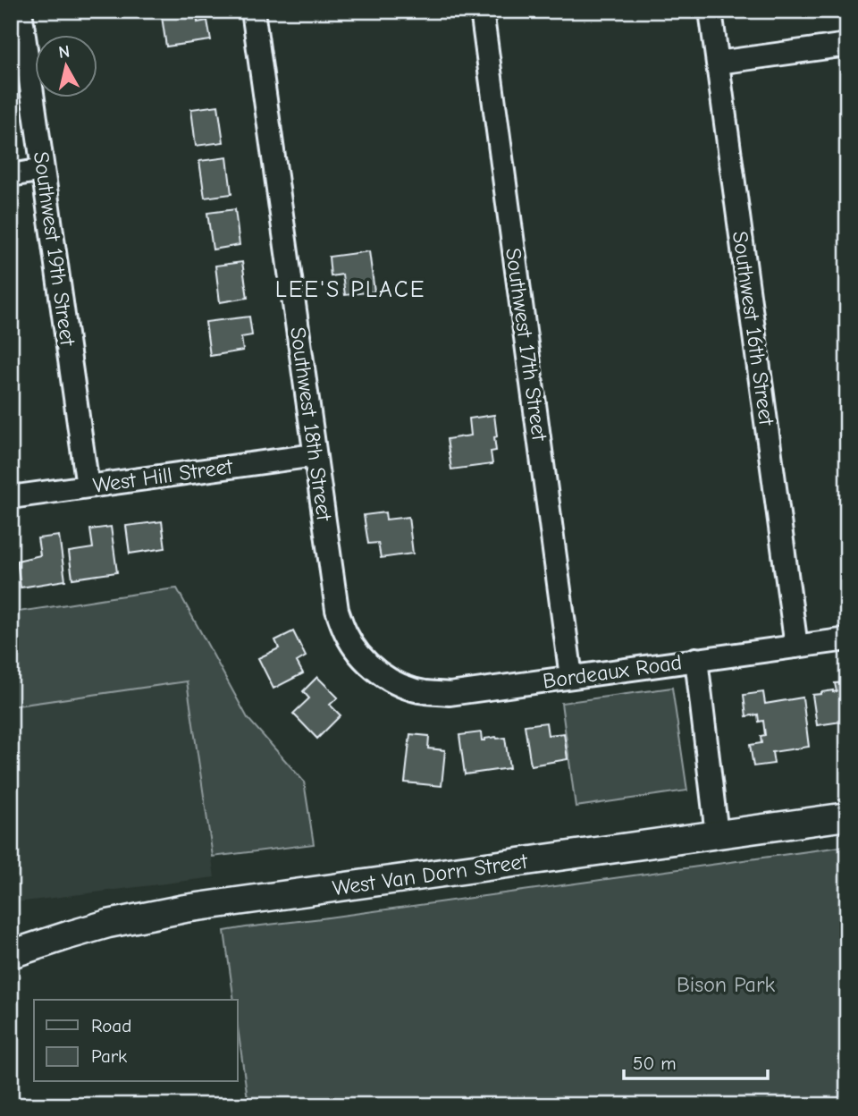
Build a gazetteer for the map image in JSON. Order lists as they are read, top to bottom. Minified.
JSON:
{"streets":{"main road":["West Van Dorn Street"],"street":["Southwest 19th Street","Southwest 16th Street","Southwest 17th Street","Southwest 18th Street","West Hill Street","Bordeaux Road"]},"crossings":[["Southwest 19th Street","West Hill Street"],["Southwest 16th Street","Bordeaux Road"],["Southwest 17th Street","Bordeaux Road"],["Southwest 18th Street","West Hill Street"],["Southwest 18th Street","Bordeaux Road"]],"districts":["LEE'S PLACE"],"parks":["Bison Park"],"legend":["Road","Park"],"scale_bar":"50 m","north":"top"}
